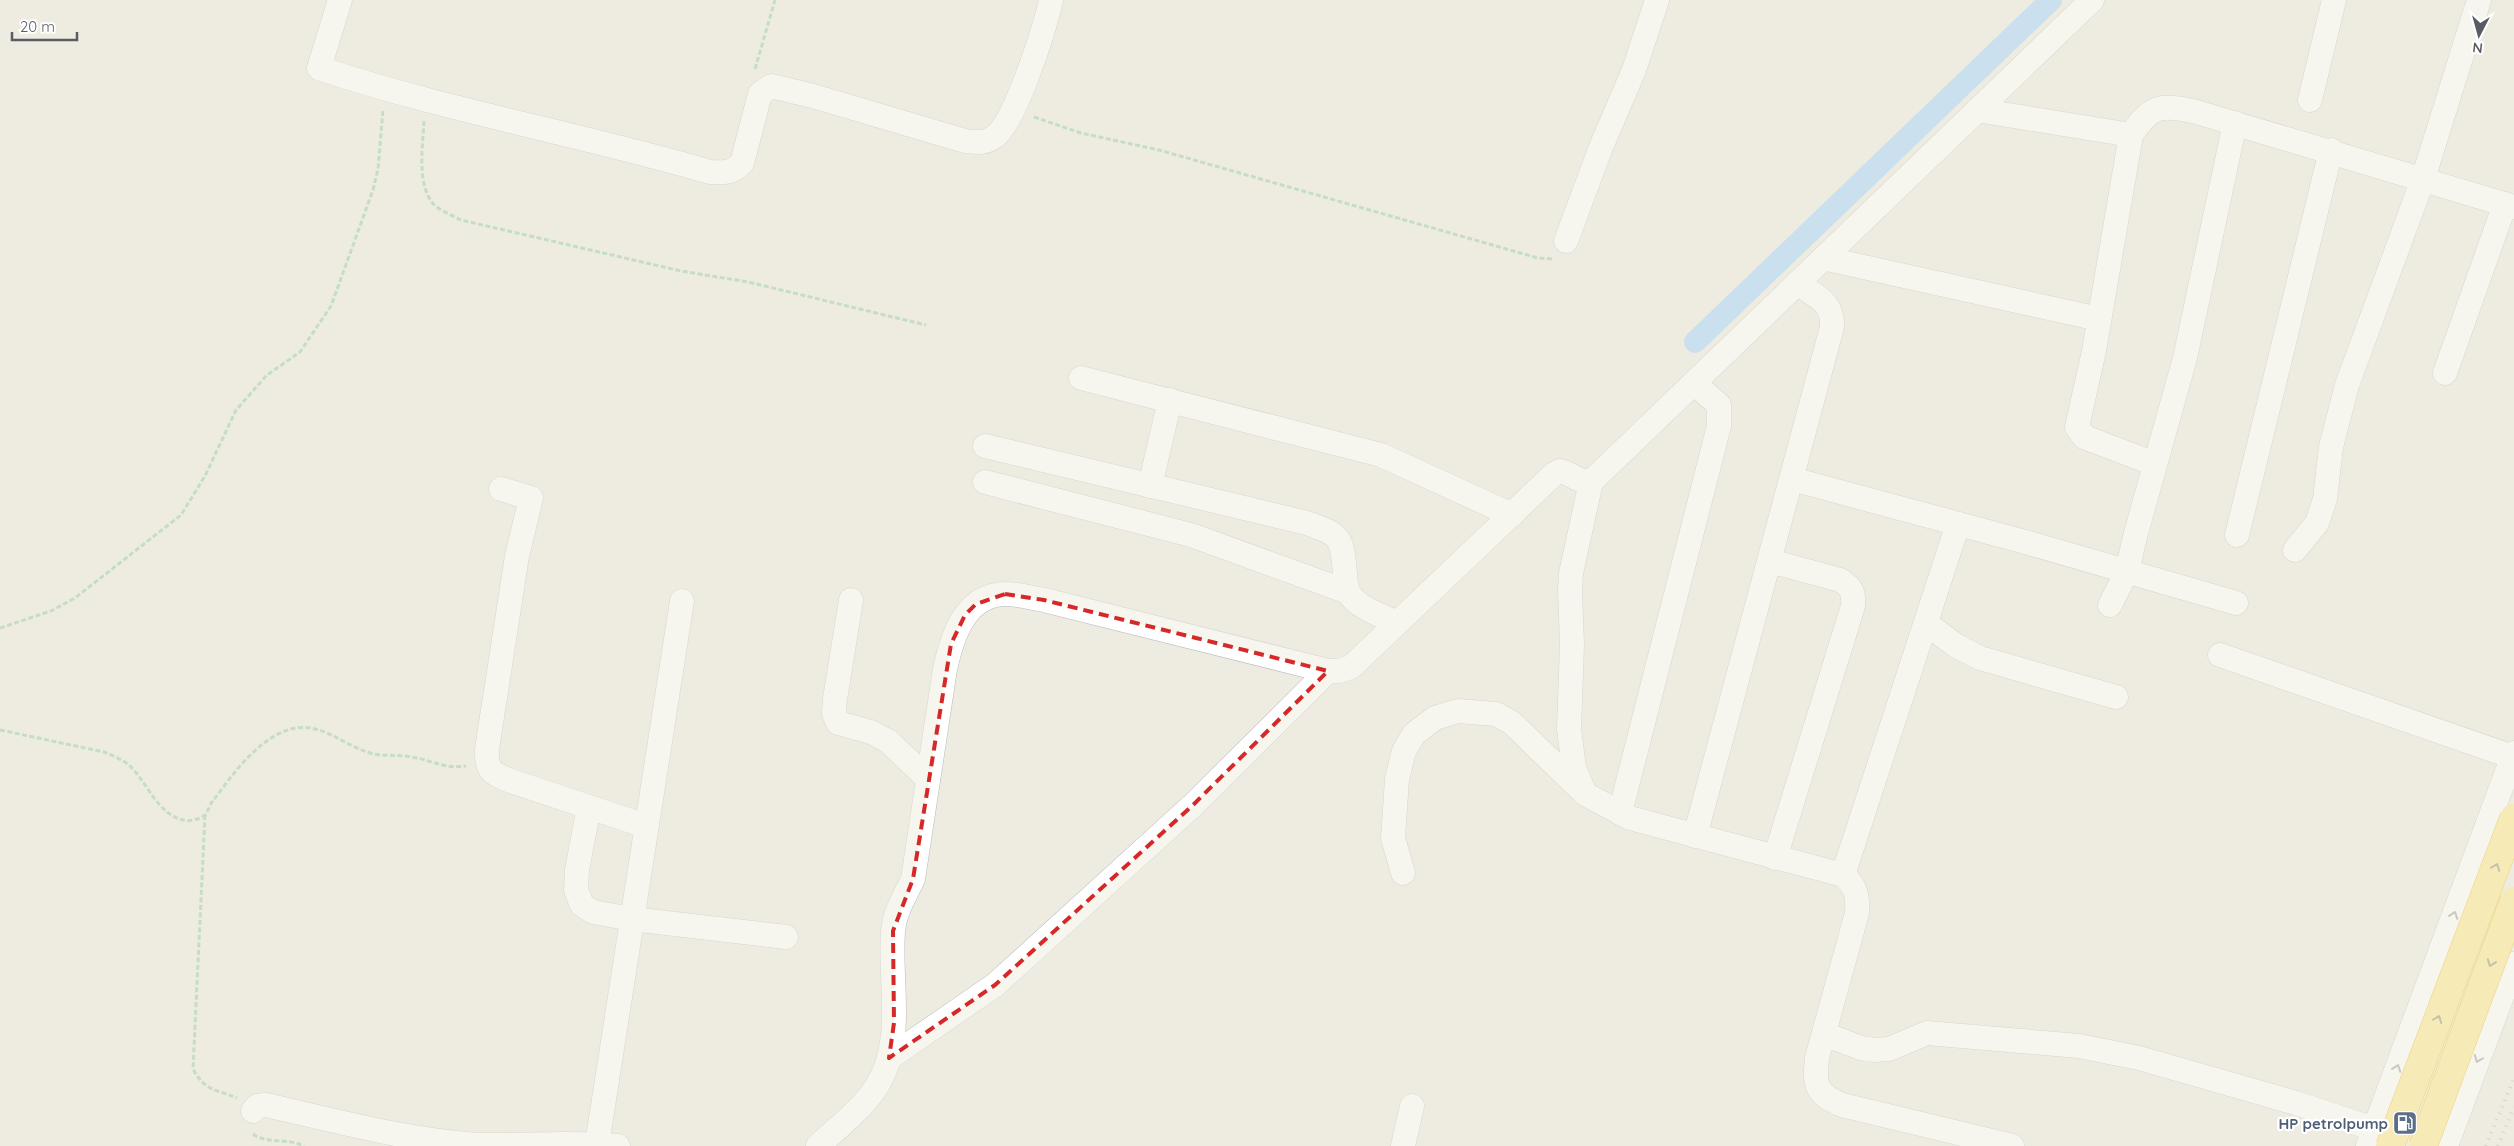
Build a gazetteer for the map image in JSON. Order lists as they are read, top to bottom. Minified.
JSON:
{"places":{"fuel station":["HP petrolpump"]},"scale_bar":"20 m","north":"bottom"}
